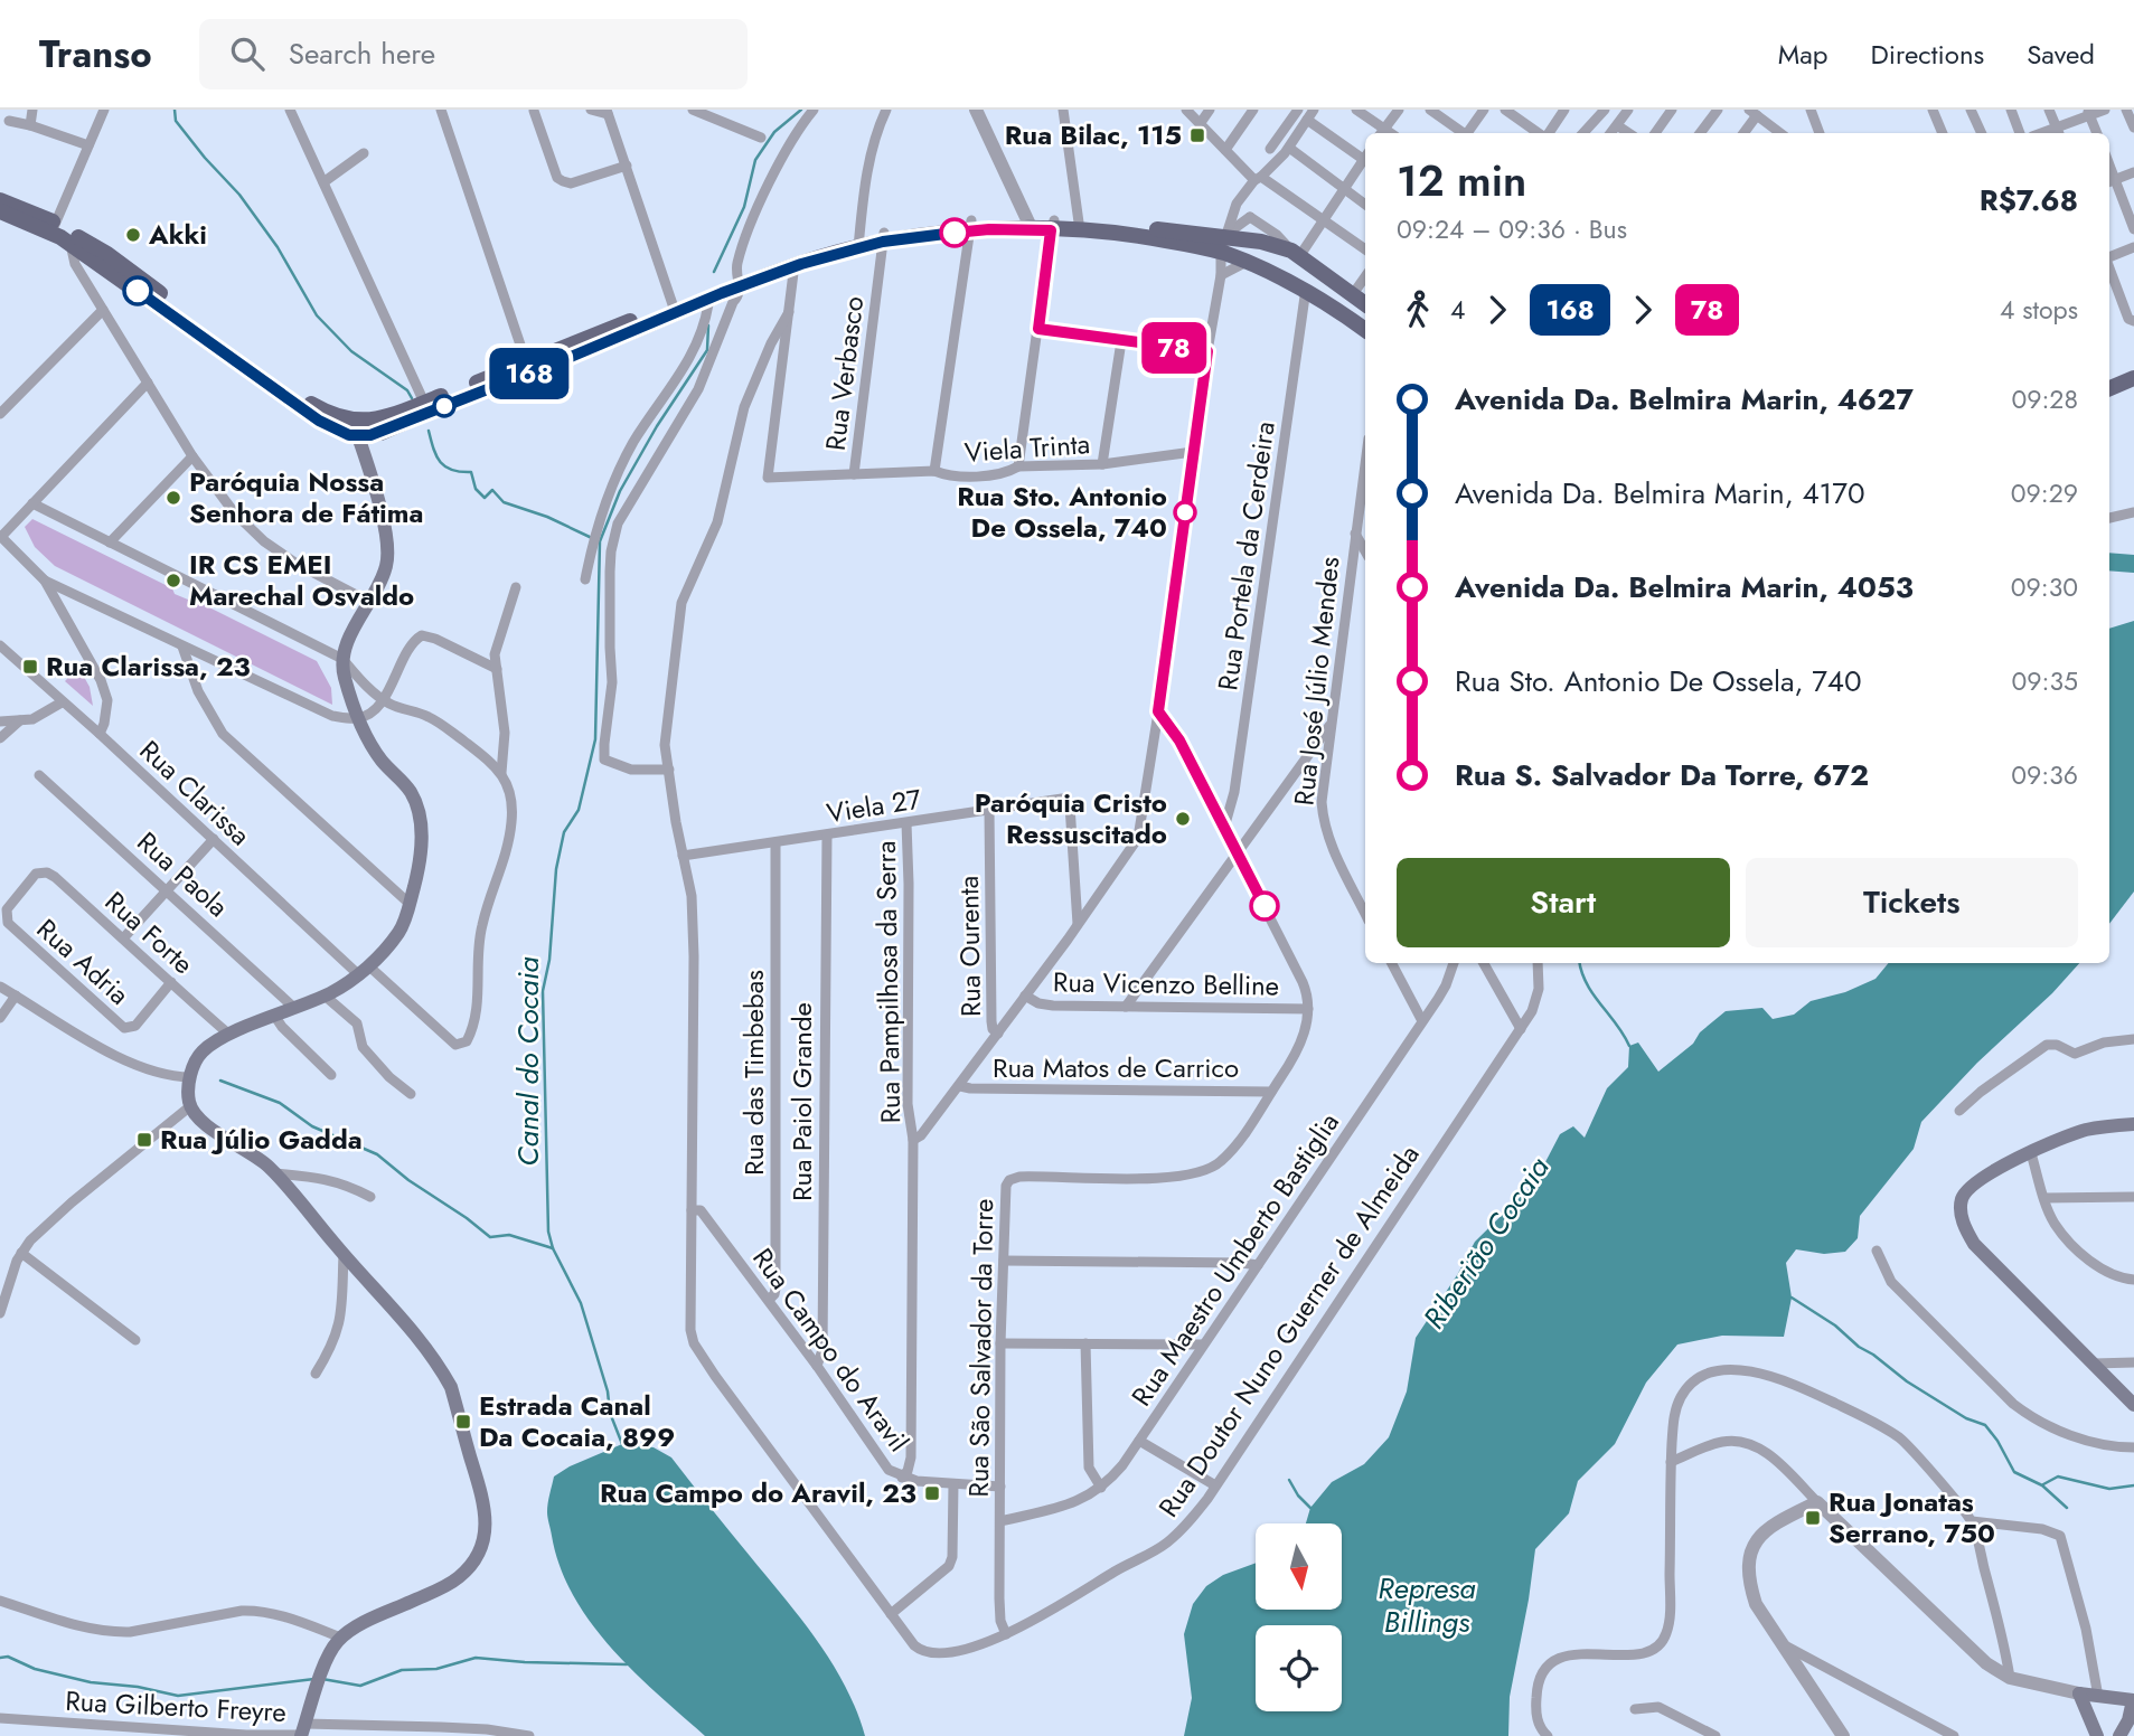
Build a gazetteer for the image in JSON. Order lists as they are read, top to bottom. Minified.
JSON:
{"streets":{"street":["Rua Verbasco","Viela Trinta","Rua Portela da Cerdeira","Rua José Júlio Mendes","Rua Clarissa","Viela 27","Rua Paola","Rua Forte","Rua Ourenta","Rua Adria","Rua Pampilhosa da Serra","Rua Vicenzo Belline","Rua Matos de Carrico","Rua das Timbebas","Rua Paiol Grande","Rua Maestro Umberto Bastiglia","Rua Doutor Nuno Guerner de Almeida","Rua São Salvador da Torre","Rua Campo do Aravil","Rua Gilberto Freyre"]},"crossings":[["Rua Verbasco","Viela Trinta"],["Viela Trinta","Rua Doutor Nuno Guerner de Almeida"],["Viela 27","Rua Ourenta"],["Viela 27","Rua Pampilhosa da Serra"],["Viela 27","Rua das Timbebas"],["Viela 27","Rua Paiol Grande"],["Viela 27","Rua Doutor Nuno Guerner de Almeida"],["Rua Forte","Rua Adria"],["Rua Pampilhosa da Serra","Rua Campo do Aravil"],["Rua Vicenzo Belline","Rua São Salvador da Torre"],["Rua Matos de Carrico","Rua São Salvador da Torre"],["Rua das Timbebas","Rua Campo do Aravil"],["Rua Paiol Grande","Rua Campo do Aravil"],["Rua Maestro Umberto Bastiglia","Rua São Salvador da Torre"],["Rua Doutor Nuno Guerner de Almeida","Rua São Salvador da Torre"],["Rua Doutor Nuno Guerner de Almeida","Rua Campo do Aravil"],["Rua São Salvador da Torre","Rua Campo do Aravil"]],"water":["Canal do Cocaia","Riberião Cocaia","Represa Billings"],"places":{"transit":["Rua Bilac, 115","Rua Clarissa, 23","Rua Júlio Gadda","Estrada Canal Da Cocaia, 899","Rua Campo do Aravil, 23","Rua Jonatas Serrano, 750"],"other":["Akki","Paróquia Nossa Senhora de Fátima","Rua Sto. Antonio De Ossela, 740","IR CS EMEI Marechal Osvaldo","Paróquia Cristo Ressuscitado"]},"lines":["bus line 78","bus line 168"],"north":"bottom","page":{"header":"Transo","search":"Search here","nav":["Map","Directions","Saved"],"on_map":["168","78"],"heading":["12 min","09:24 – 09:36 · Bus","R$7.68"],"legs":["4","168","78","4 stops"],"list":[{"name":"Avenida Da. Belmira Marin, 4627","value":"09:28"},{"name":"Avenida Da. Belmira Marin, 4170","value":"09:29"},{"name":"Avenida Da. Belmira Marin, 4053","value":"09:30"},{"name":"Rua Sto. Antonio De Ossela, 740","value":"09:35"},{"name":"Rua S. Salvador Da Torre, 672","value":"09:36"}],"buttons":["Start","Tickets"]}}
